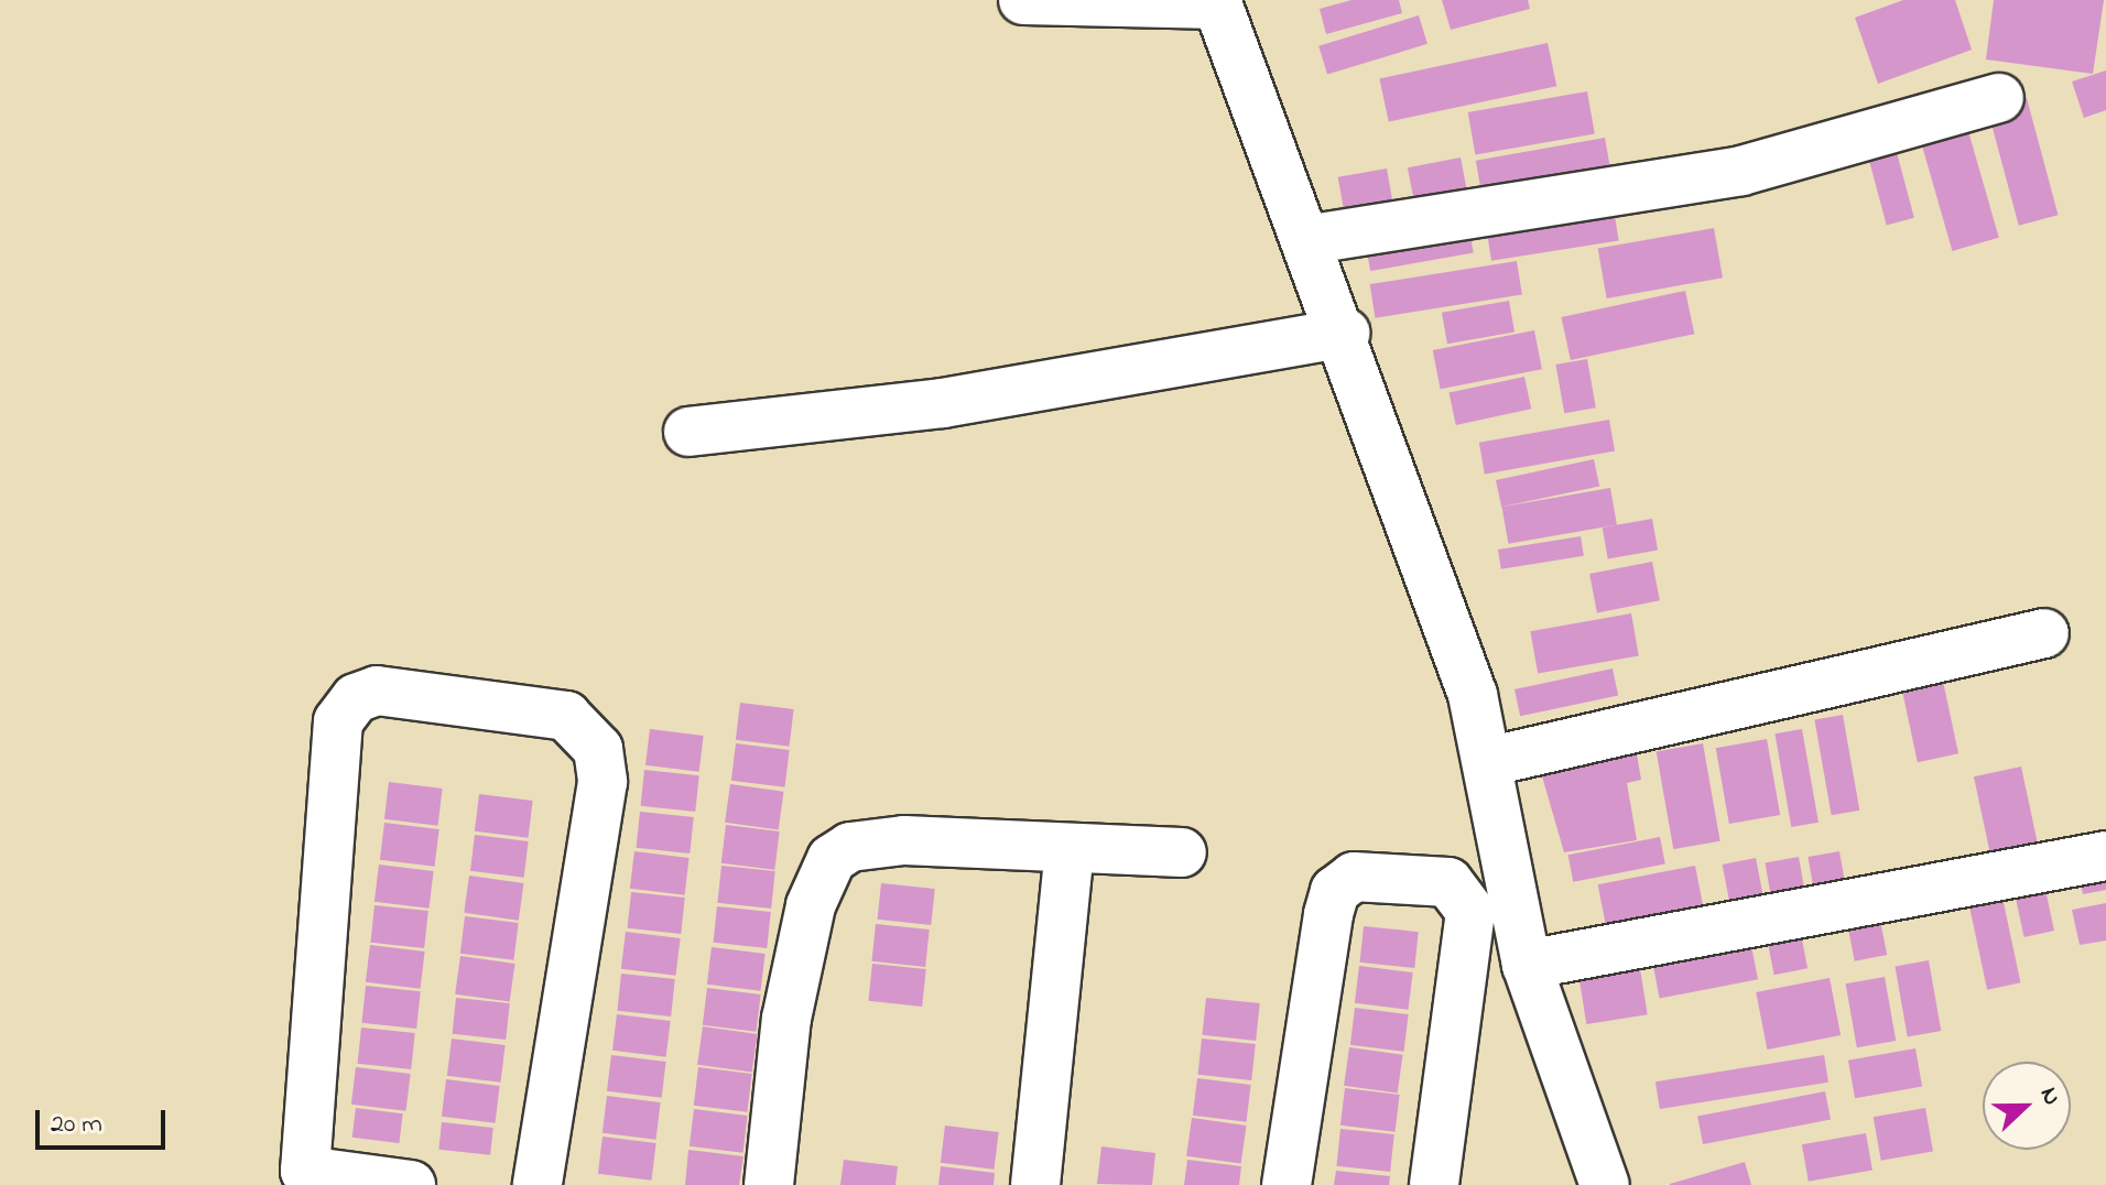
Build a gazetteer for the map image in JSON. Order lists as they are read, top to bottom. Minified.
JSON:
{"scale_bar":"20 m","north":"right"}
